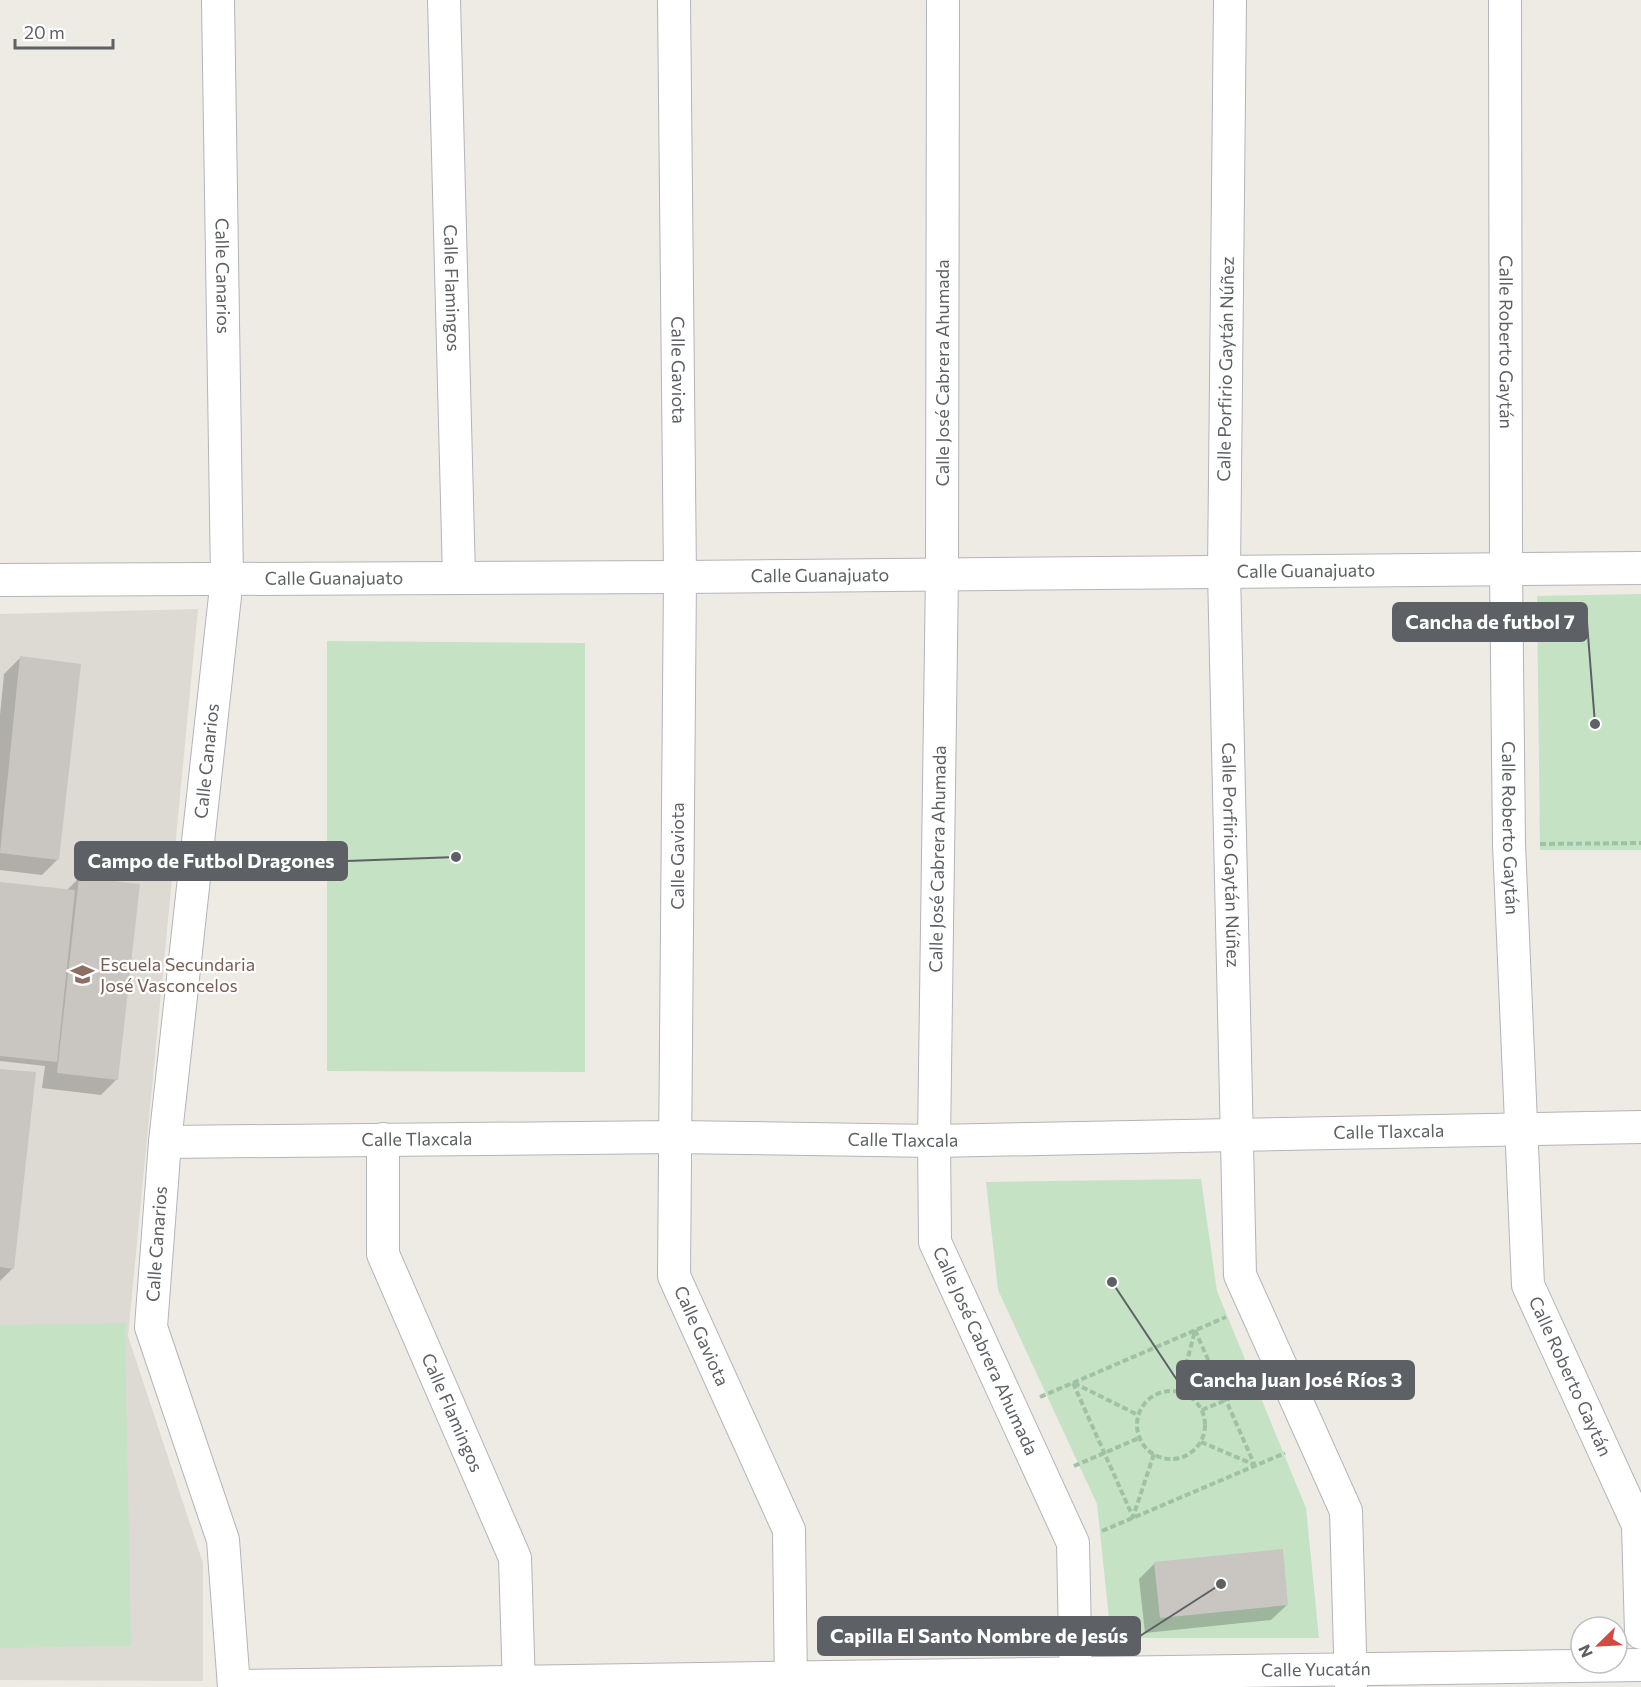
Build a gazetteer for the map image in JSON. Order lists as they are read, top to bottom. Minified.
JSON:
{"streets":{"street":["Calle Canarios","Calle Flamingos","Calle Roberto Gaytán","Calle Porfirio Gaytán Núñez","Calle Gaviota","Calle José Cabrera Ahumada","Calle Guanajuato","Calle Tlaxcala","Calle Yucatán"]},"crossings":[["Calle Canarios","Calle Guanajuato"],["Calle Canarios","Calle Tlaxcala"],["Calle Canarios","Calle Yucatán"],["Calle Flamingos","Calle Guanajuato"],["Calle Flamingos","Calle Tlaxcala"],["Calle Flamingos","Calle Yucatán"],["Calle Roberto Gaytán","Calle Guanajuato"],["Calle Roberto Gaytán","Calle Tlaxcala"],["Calle Porfirio Gaytán Núñez","Calle Guanajuato"],["Calle Porfirio Gaytán Núñez","Calle Tlaxcala"],["Calle Porfirio Gaytán Núñez","Calle Yucatán"],["Calle Gaviota","Calle Guanajuato"],["Calle Gaviota","Calle Tlaxcala"],["Calle Gaviota","Calle Yucatán"],["Calle José Cabrera Ahumada","Calle Guanajuato"],["Calle José Cabrera Ahumada","Calle Tlaxcala"],["Calle José Cabrera Ahumada","Calle Yucatán"]],"places":{"other":["Cancha de futbol 7","Campo de Futbol Dragones","Cancha Juan José Ríos 3","Capilla El Santo Nombre de Jesús"],"school or university":["Escuela Secundaria José Vasconcelos"]},"scale_bar":"20 m","north":"bottom left"}
